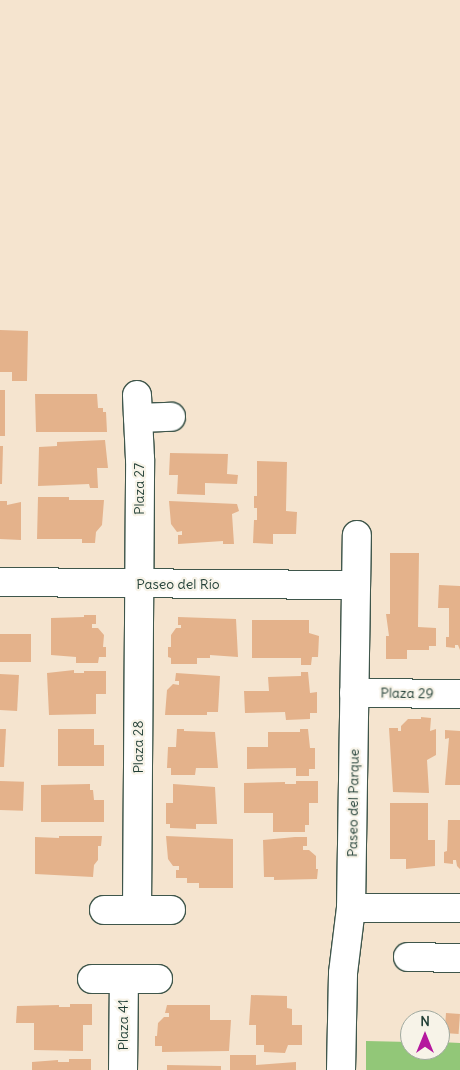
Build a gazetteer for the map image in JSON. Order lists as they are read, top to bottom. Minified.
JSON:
{"streets":{"street":["Plaza 27","Paseo del Río","Plaza 29","Plaza 28","Paseo del Parque","Plaza 41"]},"crossings":[["Plaza 27","Paseo del Río"],["Plaza 27","Plaza 28"],["Paseo del Río","Plaza 28"],["Paseo del Río","Paseo del Parque"],["Plaza 29","Paseo del Parque"]],"north":"top"}
